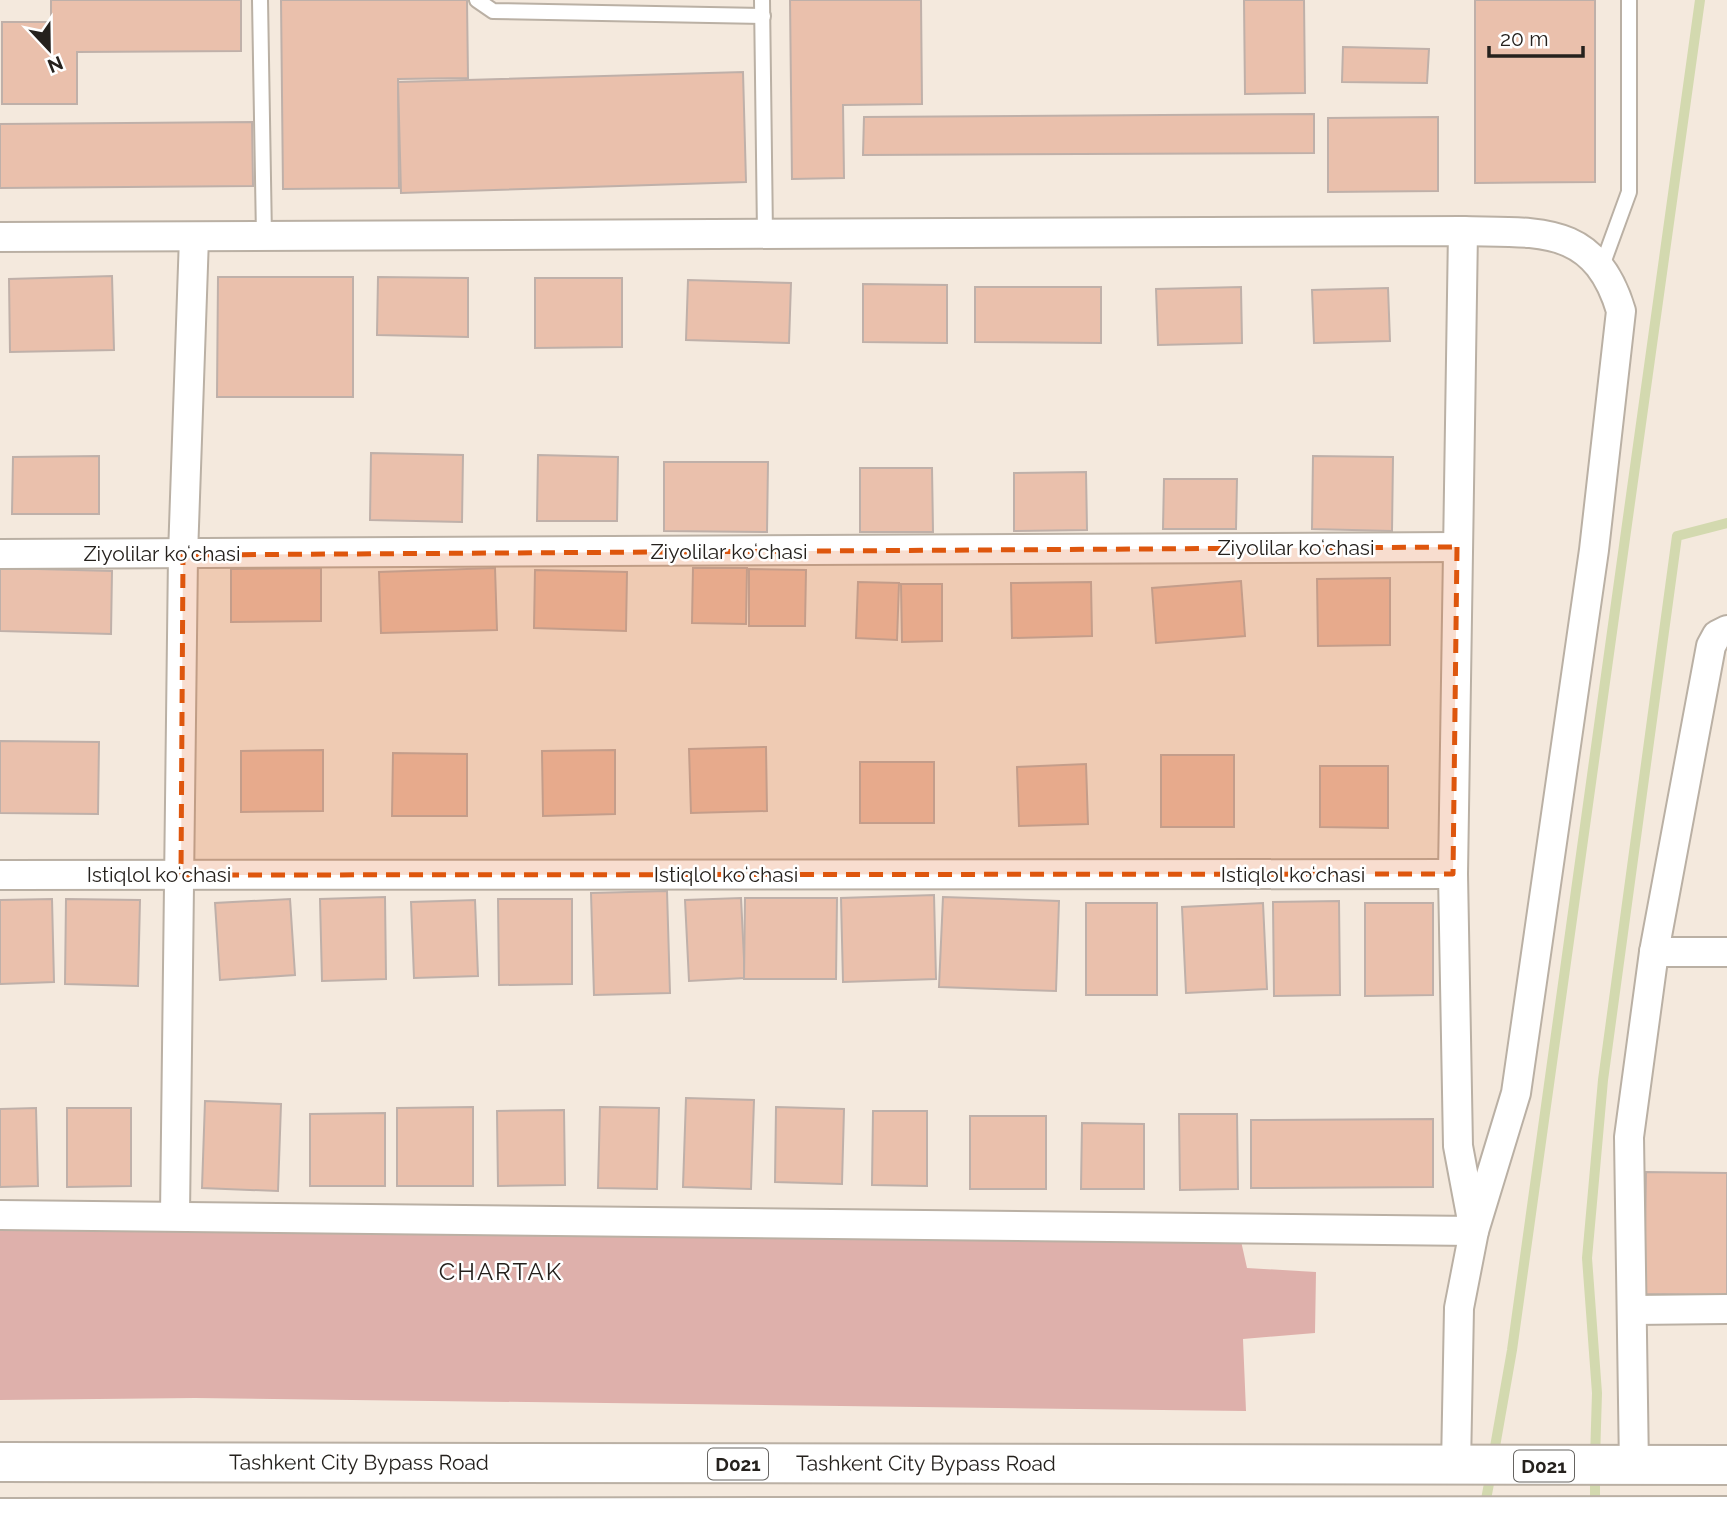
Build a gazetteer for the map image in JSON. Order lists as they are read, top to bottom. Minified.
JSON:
{"streets":{"highway":["Tashkent City Bypass Road","D021"],"street":["Ziyolilar koʻchasi","Istiqlol koʻchasi"]},"districts":["CHARTAK"],"scale_bar":"20 m","north":"bottom"}
